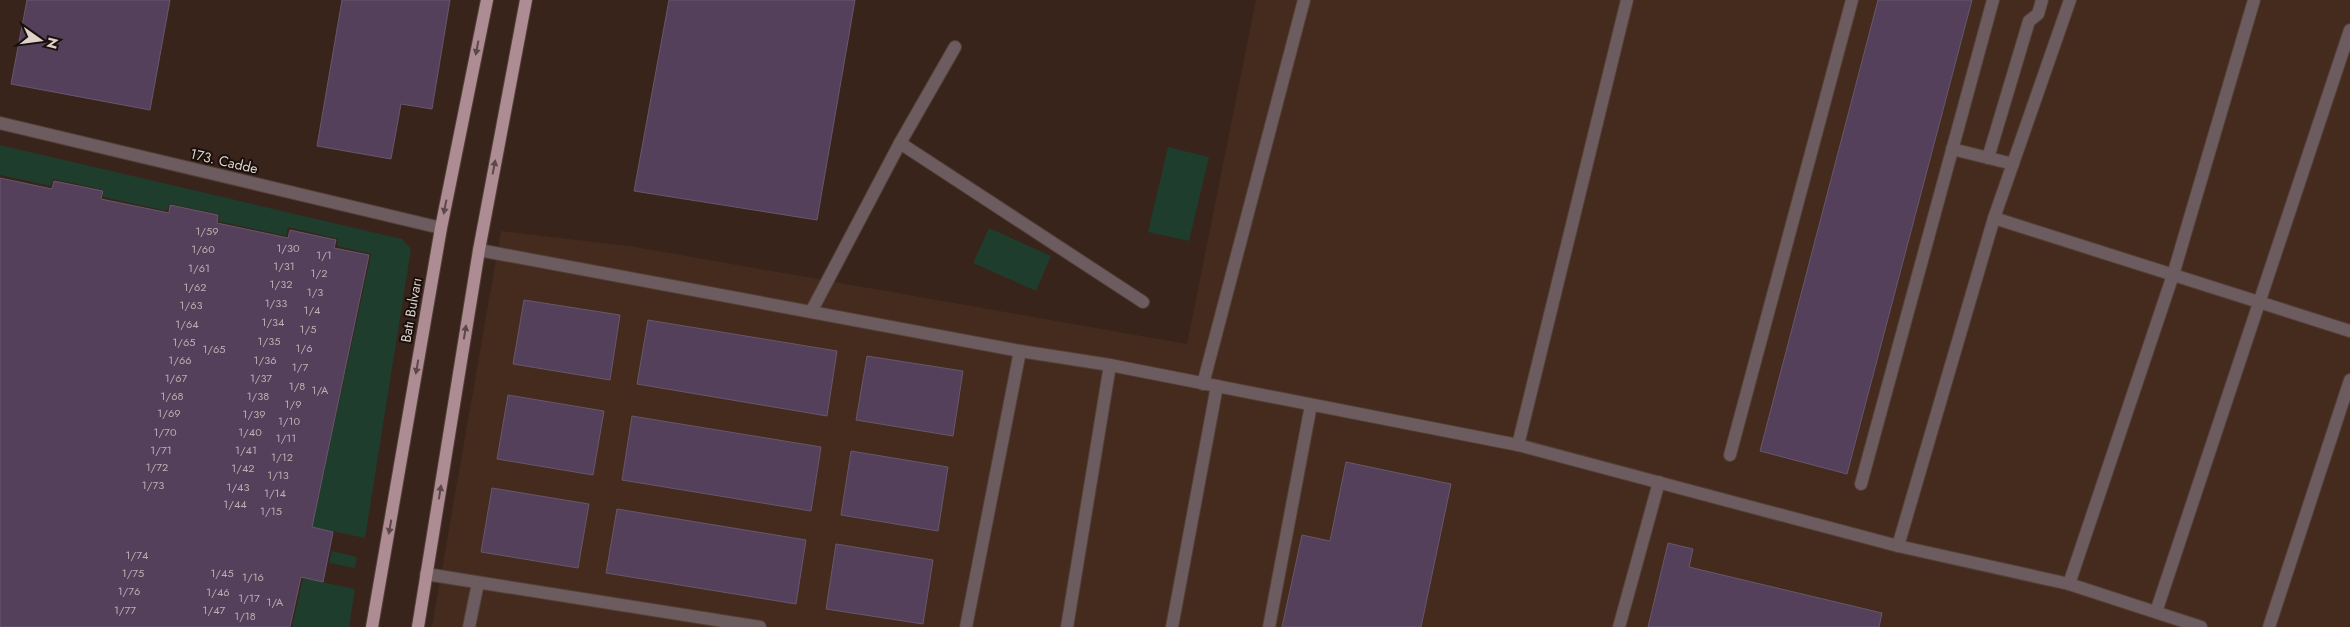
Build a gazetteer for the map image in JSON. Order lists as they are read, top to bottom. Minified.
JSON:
{"streets":{"main road":["Batı Bulvarı"],"street":["173. Cadde"]},"crossings":[["173. Cadde","Batı Bulvarı"]],"house_numbers":["1/59","1/30","1/60","1/1","1/31","1/61","1/2","1/32","1/62","1/3","1/33","1/63","1/4","1/34","1/64","1/5","1/35","1/65","1/6","1/65","1/66","1/36","1/7","1/67","1/37","1/8","1/A","1/68","1/38","1/9","1/69","1/39","1/10","1/70","1/40","1/11","1/71","1/41","1/12","1/72","1/42","1/13","1/73","1/43","1/14","1/44","1/15","1/74","1/75","1/45","1/16","1/76","1/46","1/17","1/A","1/77","1/47","1/18"],"north":"right"}
